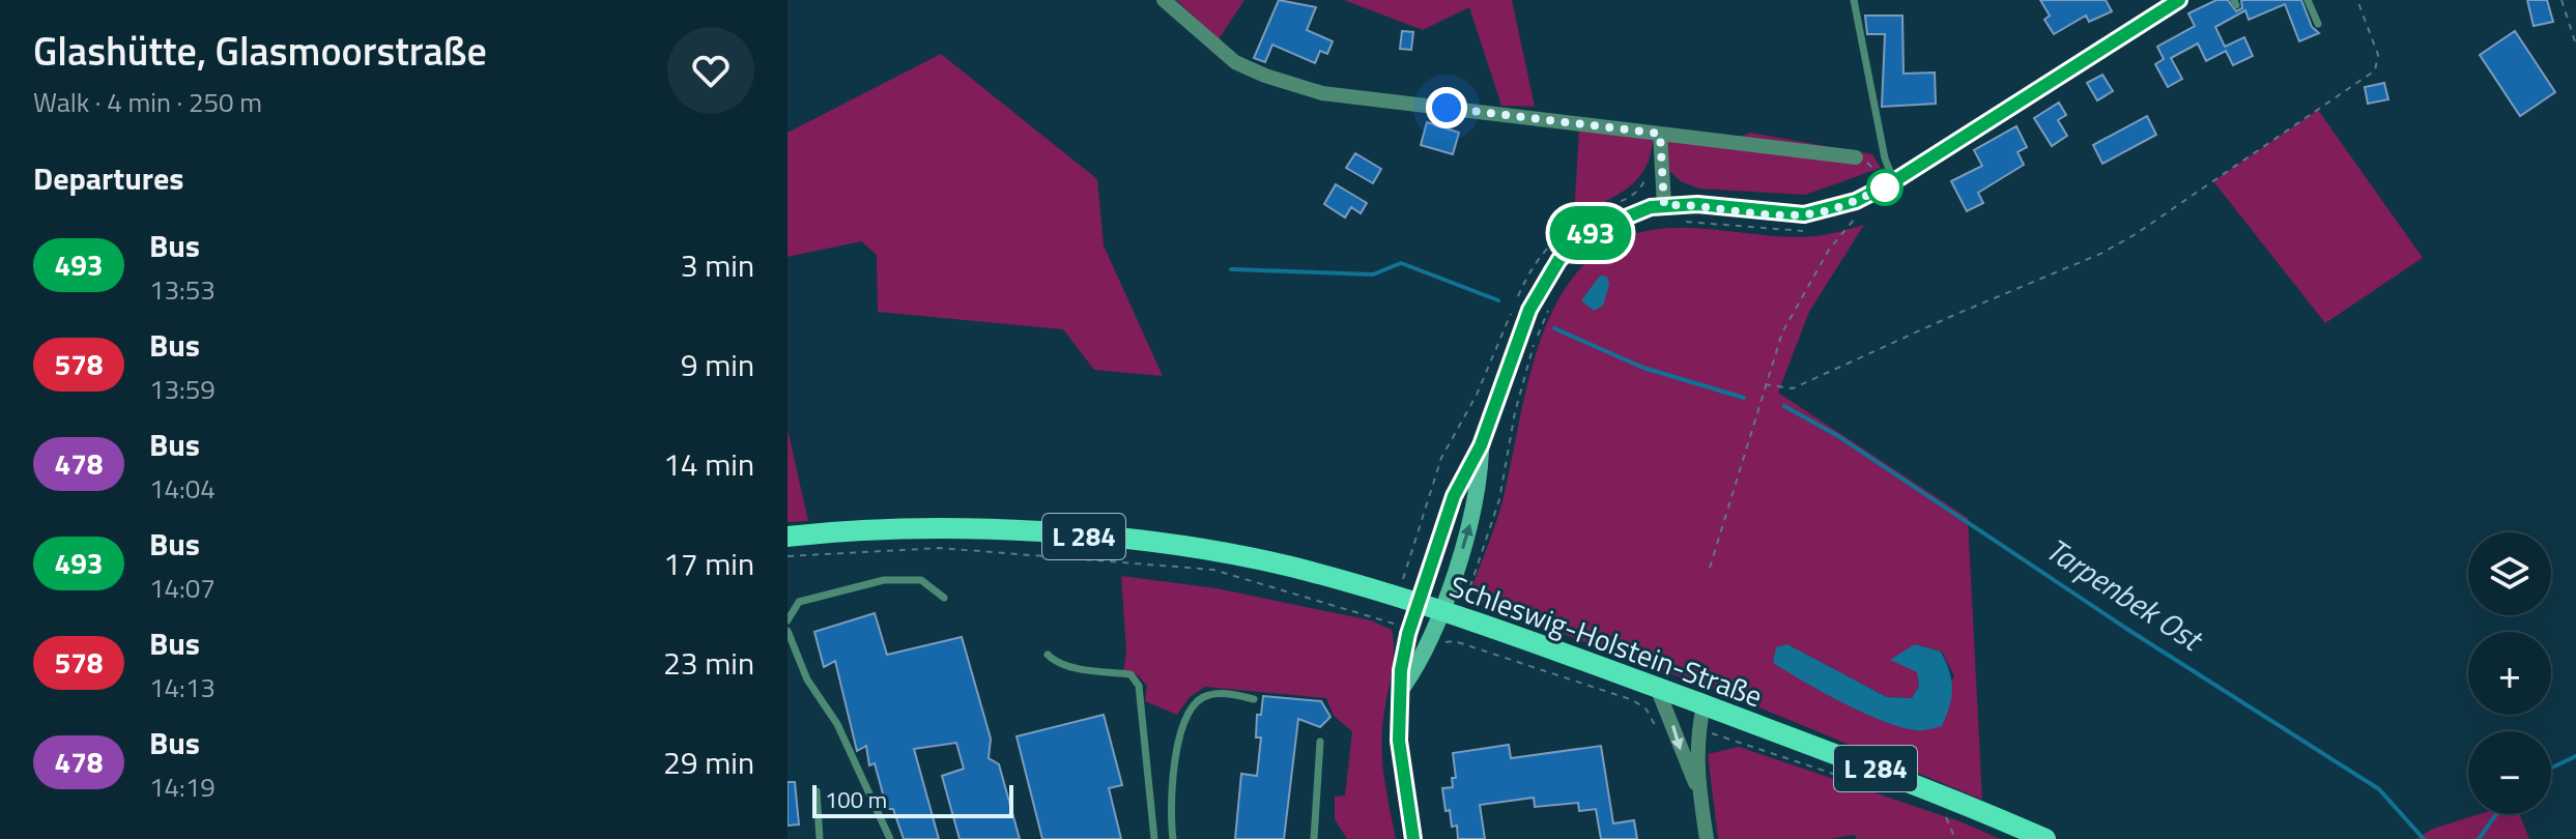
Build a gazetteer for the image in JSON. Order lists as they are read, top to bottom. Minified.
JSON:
{"streets":{"main road":["L 284","Schleswig-Holstein-Straße"]},"water":["Tarpenbek Ost"],"lines":["bus line 493"],"scale_bar":"100 m","page":{"heading":[["Glashütte, Glasmoorstraße","Walk · 4 min · 250 m"],"Departures"],"on_map":"493","list":[{"mark":"493","name":"Bus","note":"13:53","value":"3 min"},{"mark":"578","name":"Bus","note":"13:59","value":"9 min"},{"mark":"478","name":"Bus","note":"14:04","value":"14 min"},{"mark":"493","name":"Bus","note":"14:07","value":"17 min"},{"mark":"578","name":"Bus","note":"14:13","value":"23 min"},{"mark":"478","name":"Bus","note":"14:19","value":"29 min"}],"map_buttons":["+","−"],"scale":"100 m"}}
